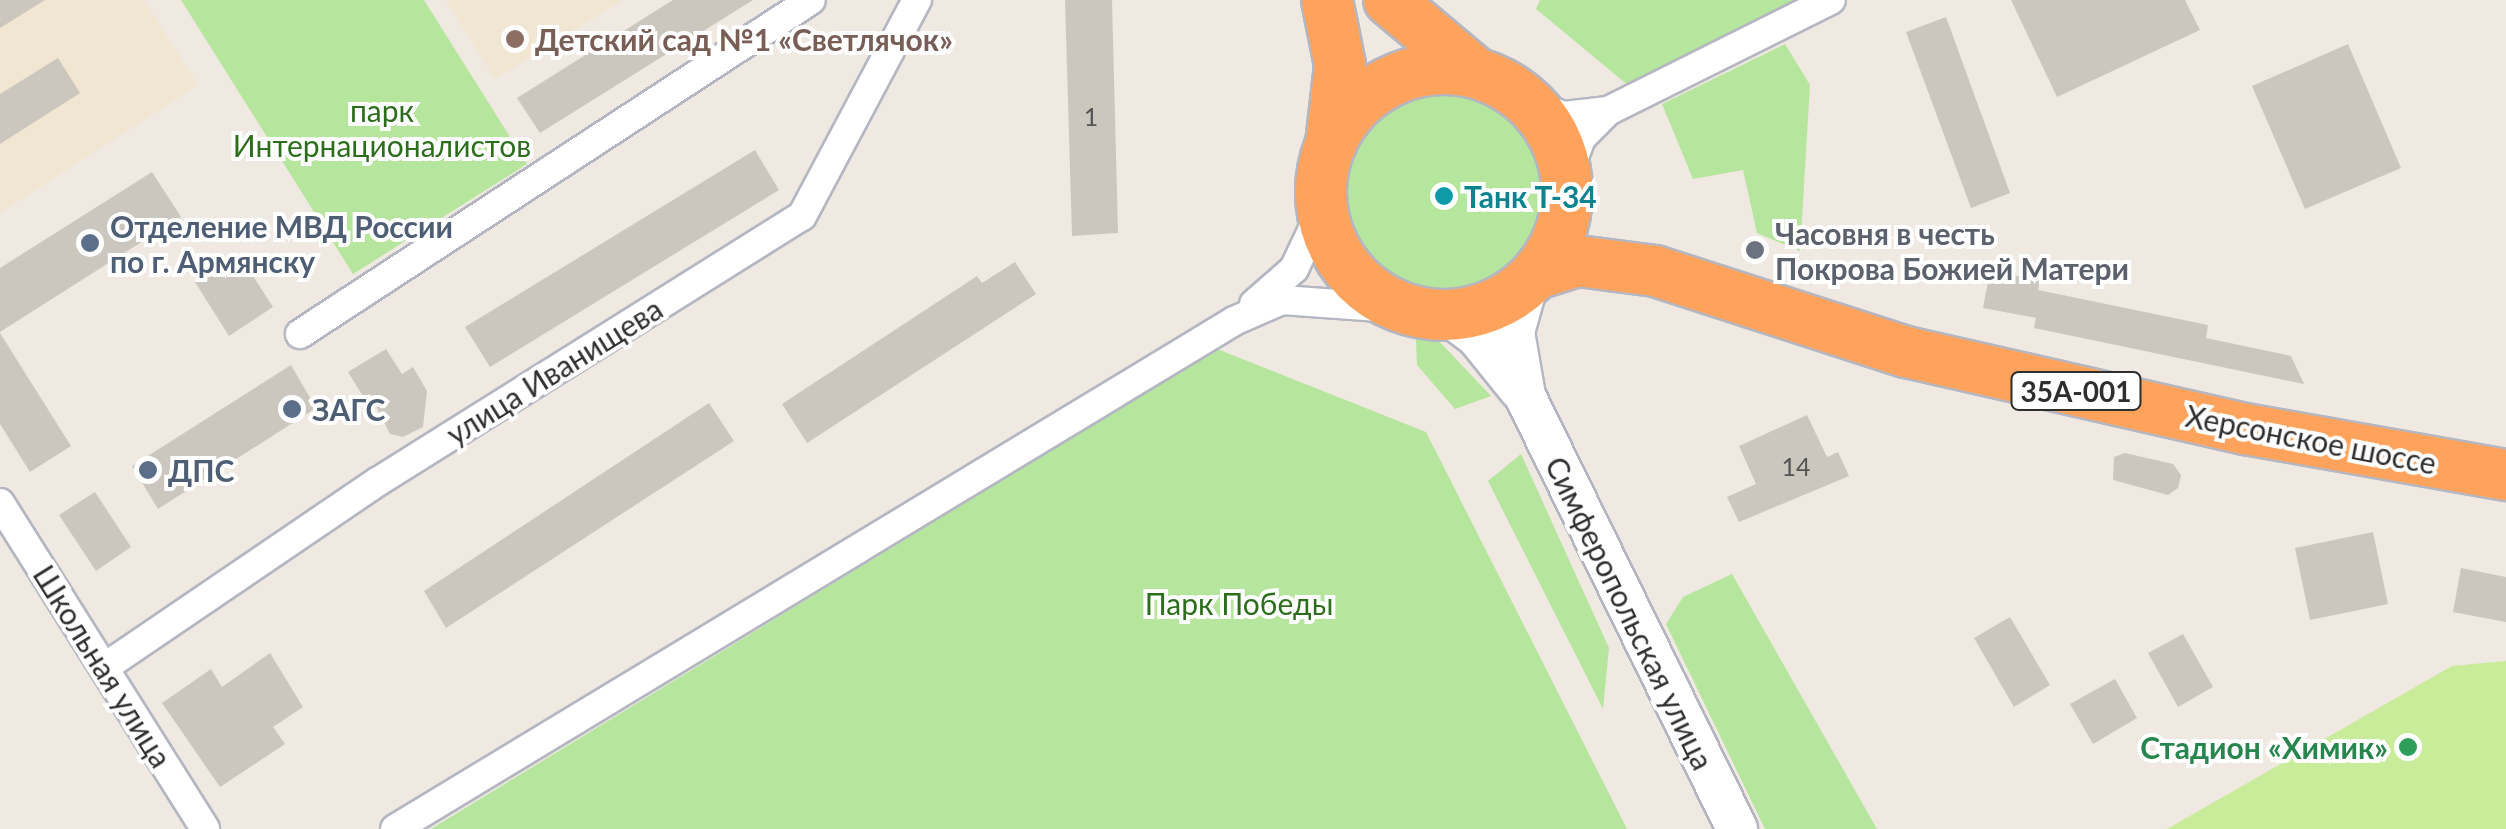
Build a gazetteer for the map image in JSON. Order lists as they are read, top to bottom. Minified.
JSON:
{"streets":{"highway":["35А-001","Херсонское шоссе"],"main road":["Симферопольская улица"],"street":["улица Иванищева","Школьная улица"]},"crossings":[["улица Иванищева","Школьная улица"],["35А-001","Херсонское шоссе"],["35А-001","Симферопольская улица"],["Херсонское шоссе","Симферопольская улица"]],"parks":["парк Интернационалистов","Парк Победы"],"places":["Детский сад №1 «Светлячок»","Танк Т-34","Отделение МВД России по г. Армянску","Часовня в честь Покрова Божией Матери","ЗАГС","ДПС","Стадион «Химик»"],"house_numbers":["1","14"]}
